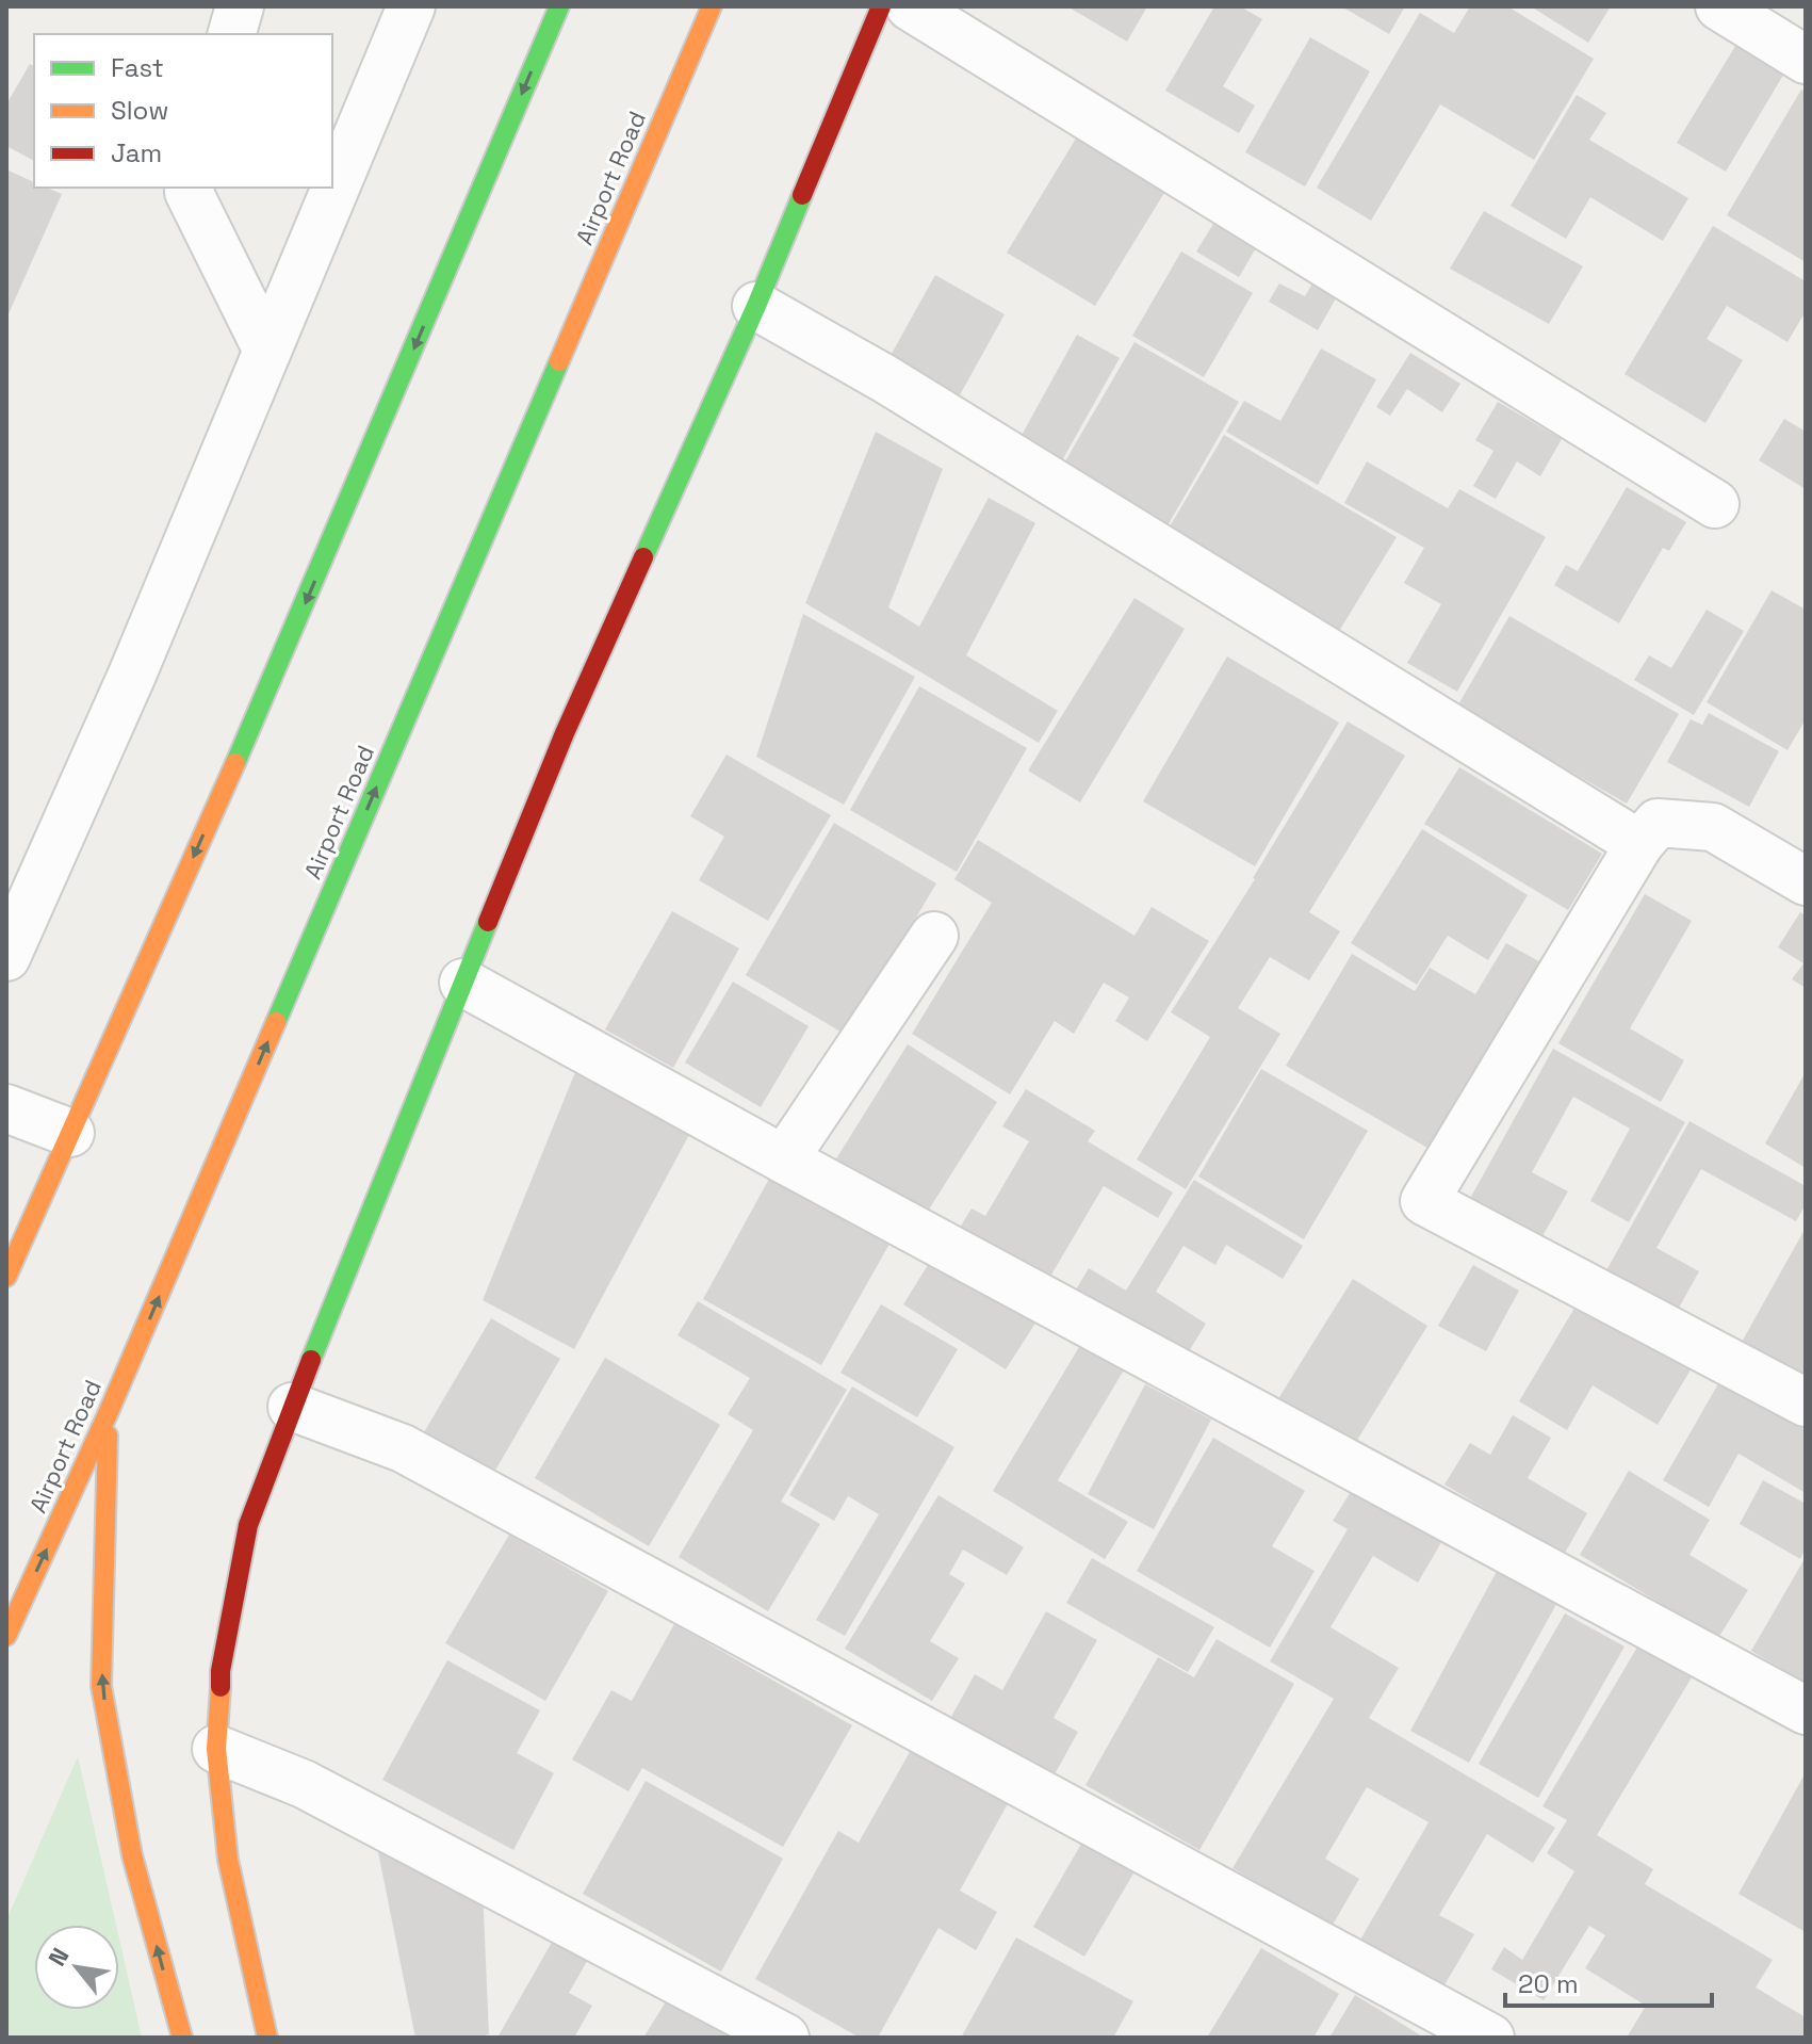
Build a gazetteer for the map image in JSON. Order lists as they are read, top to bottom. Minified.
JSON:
{"streets":{"main road":["Airport Road"]},"legend":["Fast","Slow","Jam"],"scale_bar":"20 m","north":"top left"}
